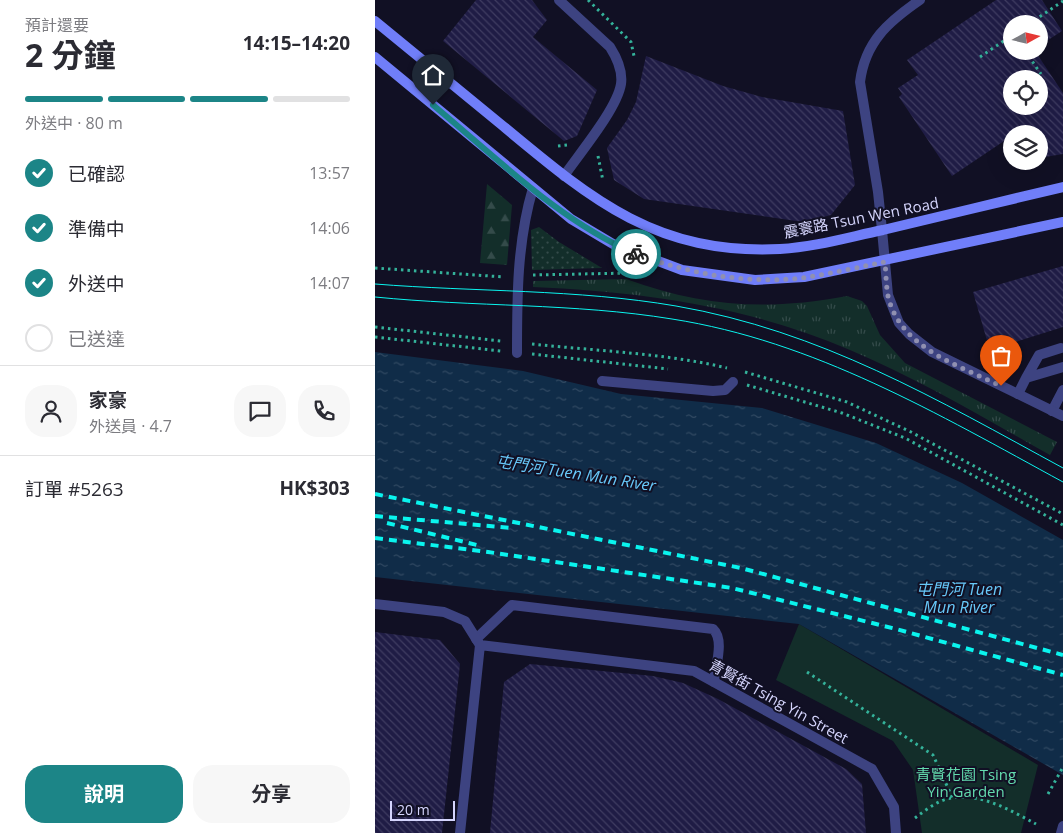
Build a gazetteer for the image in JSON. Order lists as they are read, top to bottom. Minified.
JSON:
{"streets":{"main road":["震寰路 Tsun Wen Road"],"street":["青賢街 Tsing Yin Street"]},"water":["屯門河 Tuen Mun River"],"parks":["青賢花園 Tsing Yin Garden"],"scale_bar":"20 m","north":"right","page":{"heading":["2 分鐘","預計還要","14:15–14:20"],"panel":["家豪","外送員 · 4.7","訂單 #5263","HK$303"],"bar":"外送中 · 80 m","list":[["已確認","13:57"],["準備中","14:06"],["外送中","14:07"],"已送達"],"buttons":["說明","分享"],"scale":"20 m"}}
